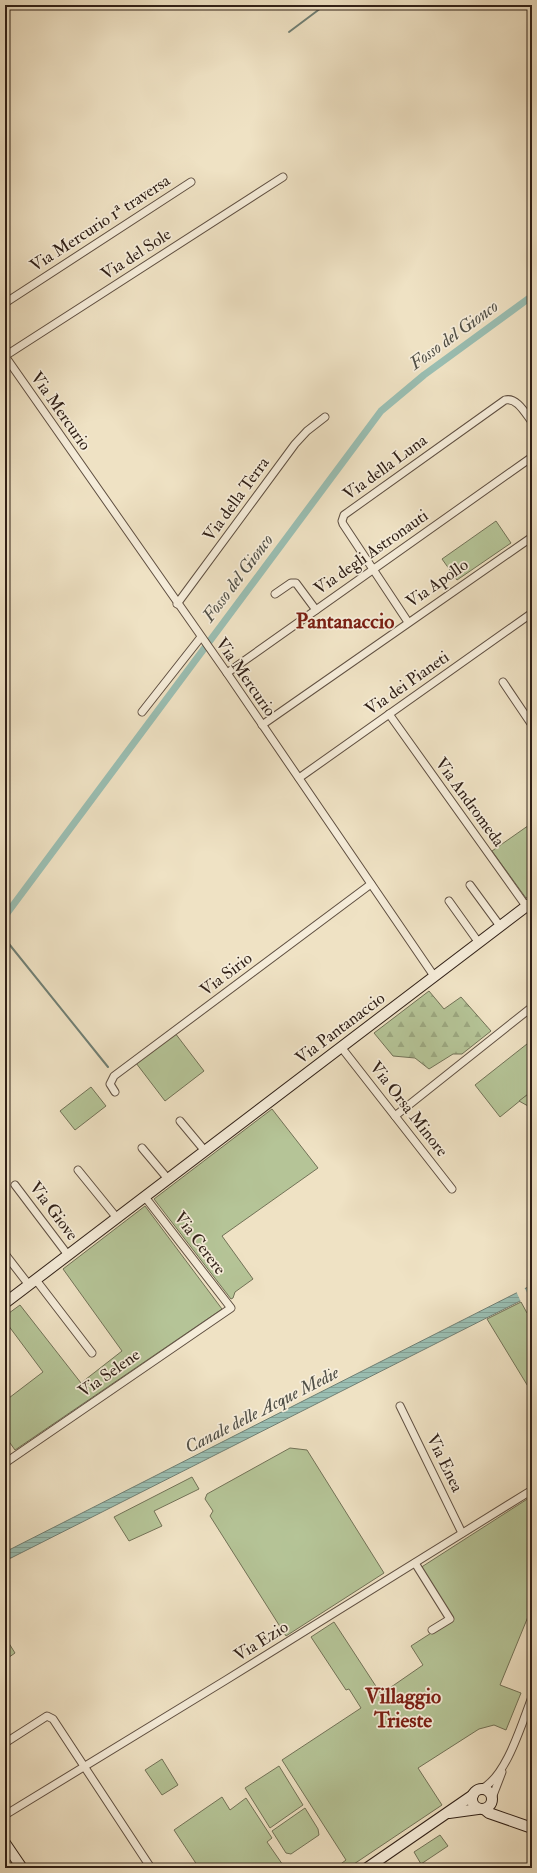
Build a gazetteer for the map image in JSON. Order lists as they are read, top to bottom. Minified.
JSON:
{"streets":{"street":["Via Mercurio 1ª traversa","Via del Sole","Via Mercurio","Via della Luna","Via della Terra","Via degli Astronauti","Via Apollo","Via dei Pianeti","Via Andromeda","Via Sirio","Via Pantanaccio","Via Orsa Minore","Via Giove","Via Cerere","Via Selene","Via Enea","Via Ezio"]},"crossings":[["Via del Sole","Via Mercurio"],["Via Mercurio","Via della Terra"],["Via Mercurio","Via degli Astronauti"],["Via Mercurio","Via Apollo"],["Via Mercurio","Via dei Pianeti"],["Via Mercurio","Via Sirio"],["Via Mercurio","Via Pantanaccio"],["Via della Luna","Via degli Astronauti"],["Via della Luna","Via Apollo"],["Via dei Pianeti","Via Andromeda"],["Via Andromeda","Via Pantanaccio"],["Via Pantanaccio","Via Orsa Minore"],["Via Pantanaccio","Via Giove"],["Via Pantanaccio","Via Cerere"],["Via Cerere","Via Selene"],["Via Enea","Via Ezio"]],"districts":["Pantanaccio","Villaggio Trieste"],"water":["Fosso del Gionco","Canale delle Acque Medie"]}
